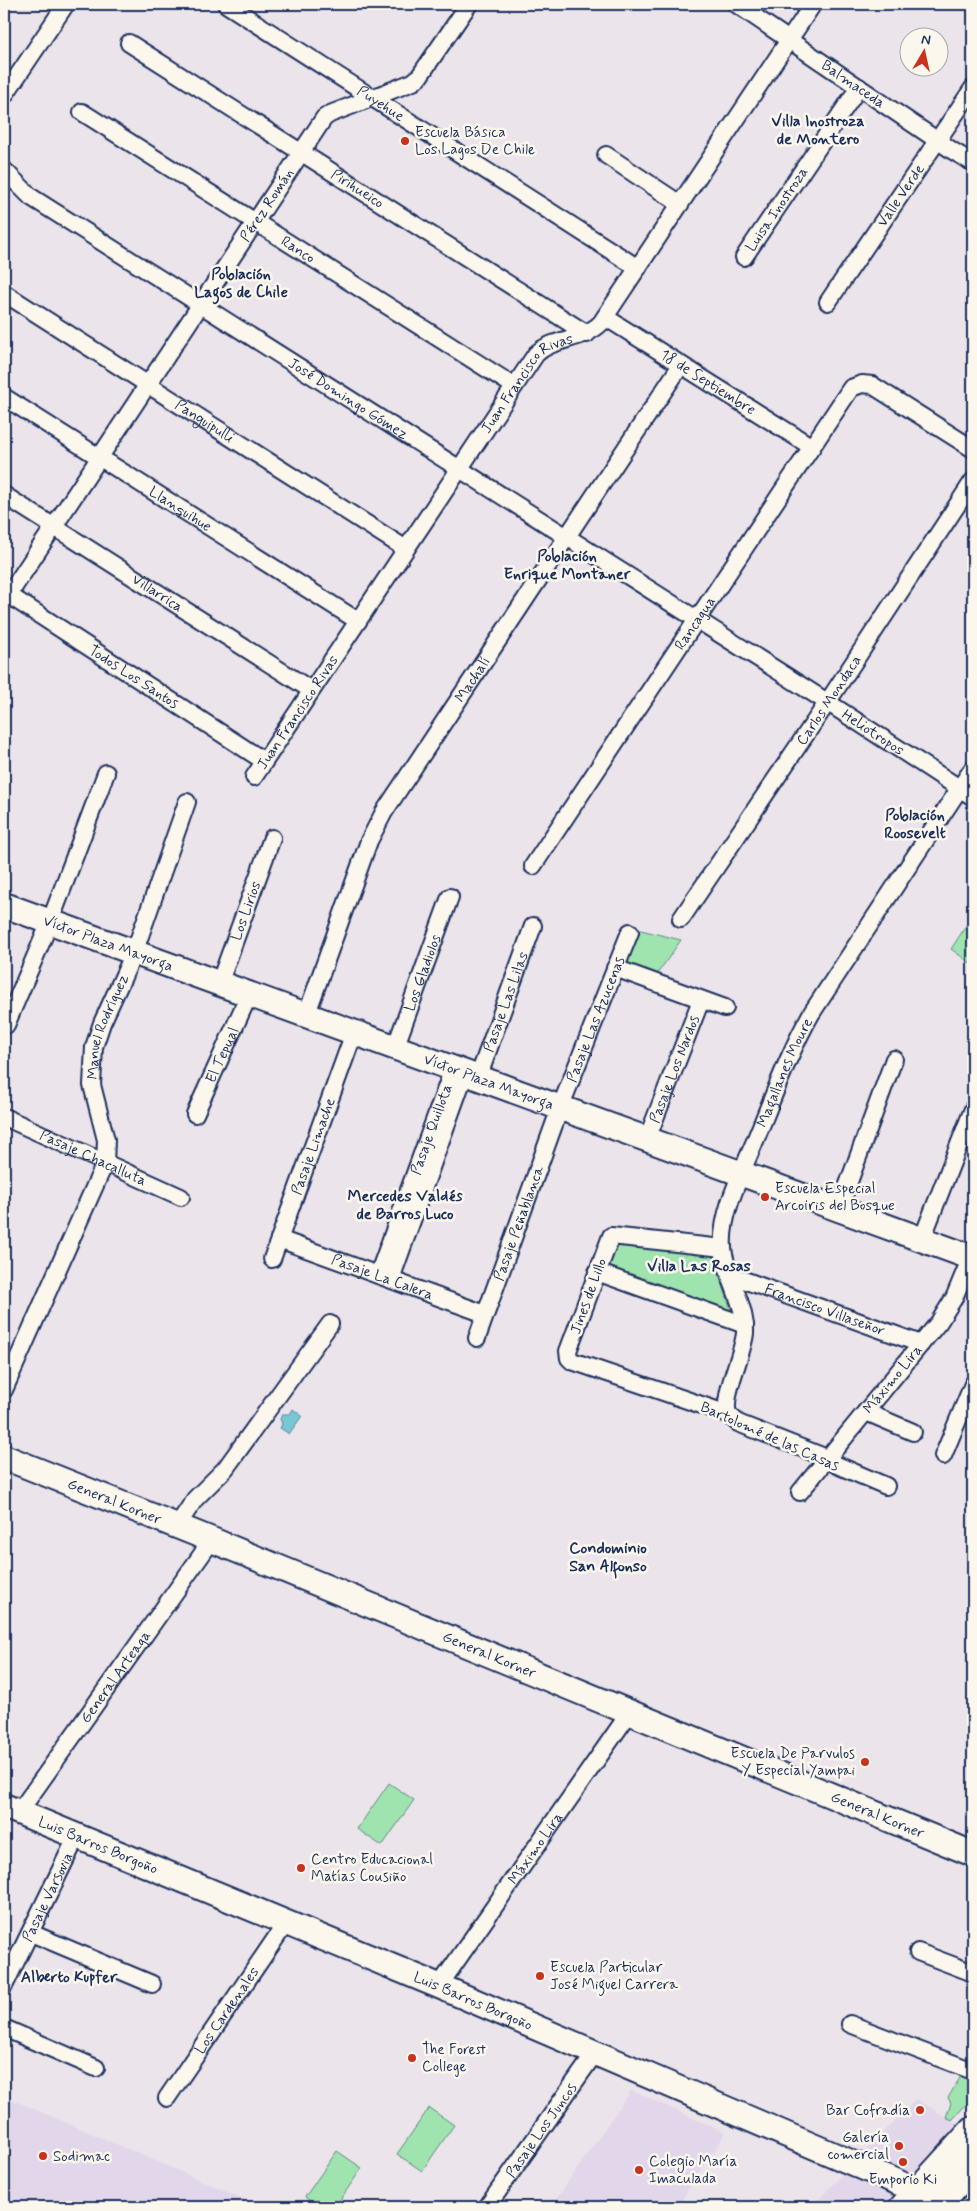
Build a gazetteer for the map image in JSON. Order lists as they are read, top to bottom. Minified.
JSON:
{"streets":{"street":["Balmaceda","Puyehue","Pirihueico","Valle Verde","Pérez Román","Luisa Inostroza","Ranco","18 de Septiembre","Juan Francisco Rivas","José Domingo Gómez","Panguipulli","Llanquihue","Villarrica","Rancagua","Todos Los Santos","Machalí","Carlos Mondaca","Heliotropos","Los Lirios","Víctor Plaza Mayorga","Los Gladiolos","Pasaje Las Lilas","Pasaje Las Azucenas","Manuel Rodríguez","El Tepual","Pasaje Los Nardos","Magallanes Moure","Pasaje Quillota","Pasaje Limache","Pasaje Chacalluta","Pasaje Peñablanca","Pasaje La Calera","Jines de Lillo","Francisco Villaseñor","Máximo Lira","Bartolomé de las Casas","General Korner","General Arteaga","Luis Barros Borgoño","Pasaje Varsovia","Los Cardenales","Pasaje Los Juncos"]},"crossings":[["Balmaceda","Valle Verde"],["Balmaceda","Luisa Inostroza"],["Balmaceda","Juan Francisco Rivas"],["Puyehue","Pérez Román"],["Puyehue","Juan Francisco Rivas"],["Pirihueico","Pérez Román"],["Pirihueico","Juan Francisco Rivas"],["Pérez Román","Ranco"],["Pérez Román","José Domingo Gómez"],["Pérez Román","Panguipulli"],["Pérez Román","Llanquihue"],["Pérez Román","Villarrica"],["Pérez Román","Todos Los Santos"],["Ranco","Juan Francisco Rivas"],["18 de Septiembre","Juan Francisco Rivas"],["18 de Septiembre","Rancagua"],["18 de Septiembre","Machalí"],["Juan Francisco Rivas","José Domingo Gómez"],["Juan Francisco Rivas","Panguipulli"],["Juan Francisco Rivas","Llanquihue"],["Juan Francisco Rivas","Villarrica"],["Juan Francisco Rivas","Todos Los Santos"],["José Domingo Gómez","Rancagua"],["José Domingo Gómez","Machalí"],["José Domingo Gómez","Heliotropos"],["Rancagua","Heliotropos"],["Machalí","Víctor Plaza Mayorga"],["Carlos Mondaca","Heliotropos"],["Heliotropos","Magallanes Moure"],["Los Lirios","Víctor Plaza Mayorga"],["Víctor Plaza Mayorga","Los Gladiolos"],["Víctor Plaza Mayorga","Pasaje Las Lilas"],["Víctor Plaza Mayorga","Pasaje Las Azucenas"],["Víctor Plaza Mayorga","Manuel Rodríguez"],["Víctor Plaza Mayorga","El Tepual"],["Víctor Plaza Mayorga","Pasaje Los Nardos"],["Víctor Plaza Mayorga","Magallanes Moure"],["Víctor Plaza Mayorga","Pasaje Quillota"],["Víctor Plaza Mayorga","Pasaje Limache"],["Víctor Plaza Mayorga","Pasaje Peñablanca"],["Víctor Plaza Mayorga","Máximo Lira"],["Pasaje Las Lilas","Pasaje Quillota"],["Pasaje Las Azucenas","Pasaje Los Nardos"],["Pasaje Las Azucenas","Pasaje Peñablanca"],["Manuel Rodríguez","Pasaje Chacalluta"],["Magallanes Moure","Jines de Lillo"],["Magallanes Moure","Francisco Villaseñor"],["Magallanes Moure","Bartolomé de las Casas"],["Pasaje Quillota","Pasaje La Calera"],["Pasaje Limache","Pasaje La Calera"],["Pasaje Peñablanca","Pasaje La Calera"],["Jines de Lillo","Bartolomé de las Casas"],["Francisco Villaseñor","Máximo Lira"],["Máximo Lira","Bartolomé de las Casas"],["Máximo Lira","General Korner"],["Máximo Lira","Luis Barros Borgoño"],["General Korner","General Arteaga"],["General Arteaga","Luis Barros Borgoño"],["Luis Barros Borgoño","Pasaje Varsovia"],["Luis Barros Borgoño","Los Cardenales"],["Luis Barros Borgoño","Pasaje Los Juncos"]],"districts":["Villa Inostroza de Montero","Población Lagos de Chile","Población Enrique Montaner","Población Roosevelt","Mercedes Valdés de Barros Luco","Villa Las Rosas","Condominio San Alfonso","Alberto Kupfer"],"places":["Escuela Básica Los Lagos De Chile","Escuela Especial Arcoiris del Bosque","Escuela De Parvulos Y Especial Yampai","Centro Educacional Matías Cousiño","Escuela Particular José Miguel Carrera","The Forest College","Bar Cofradía","Galería comercial","Sodimac","Emporio Ki","Colegio María Imaculada"],"north":"top"}
